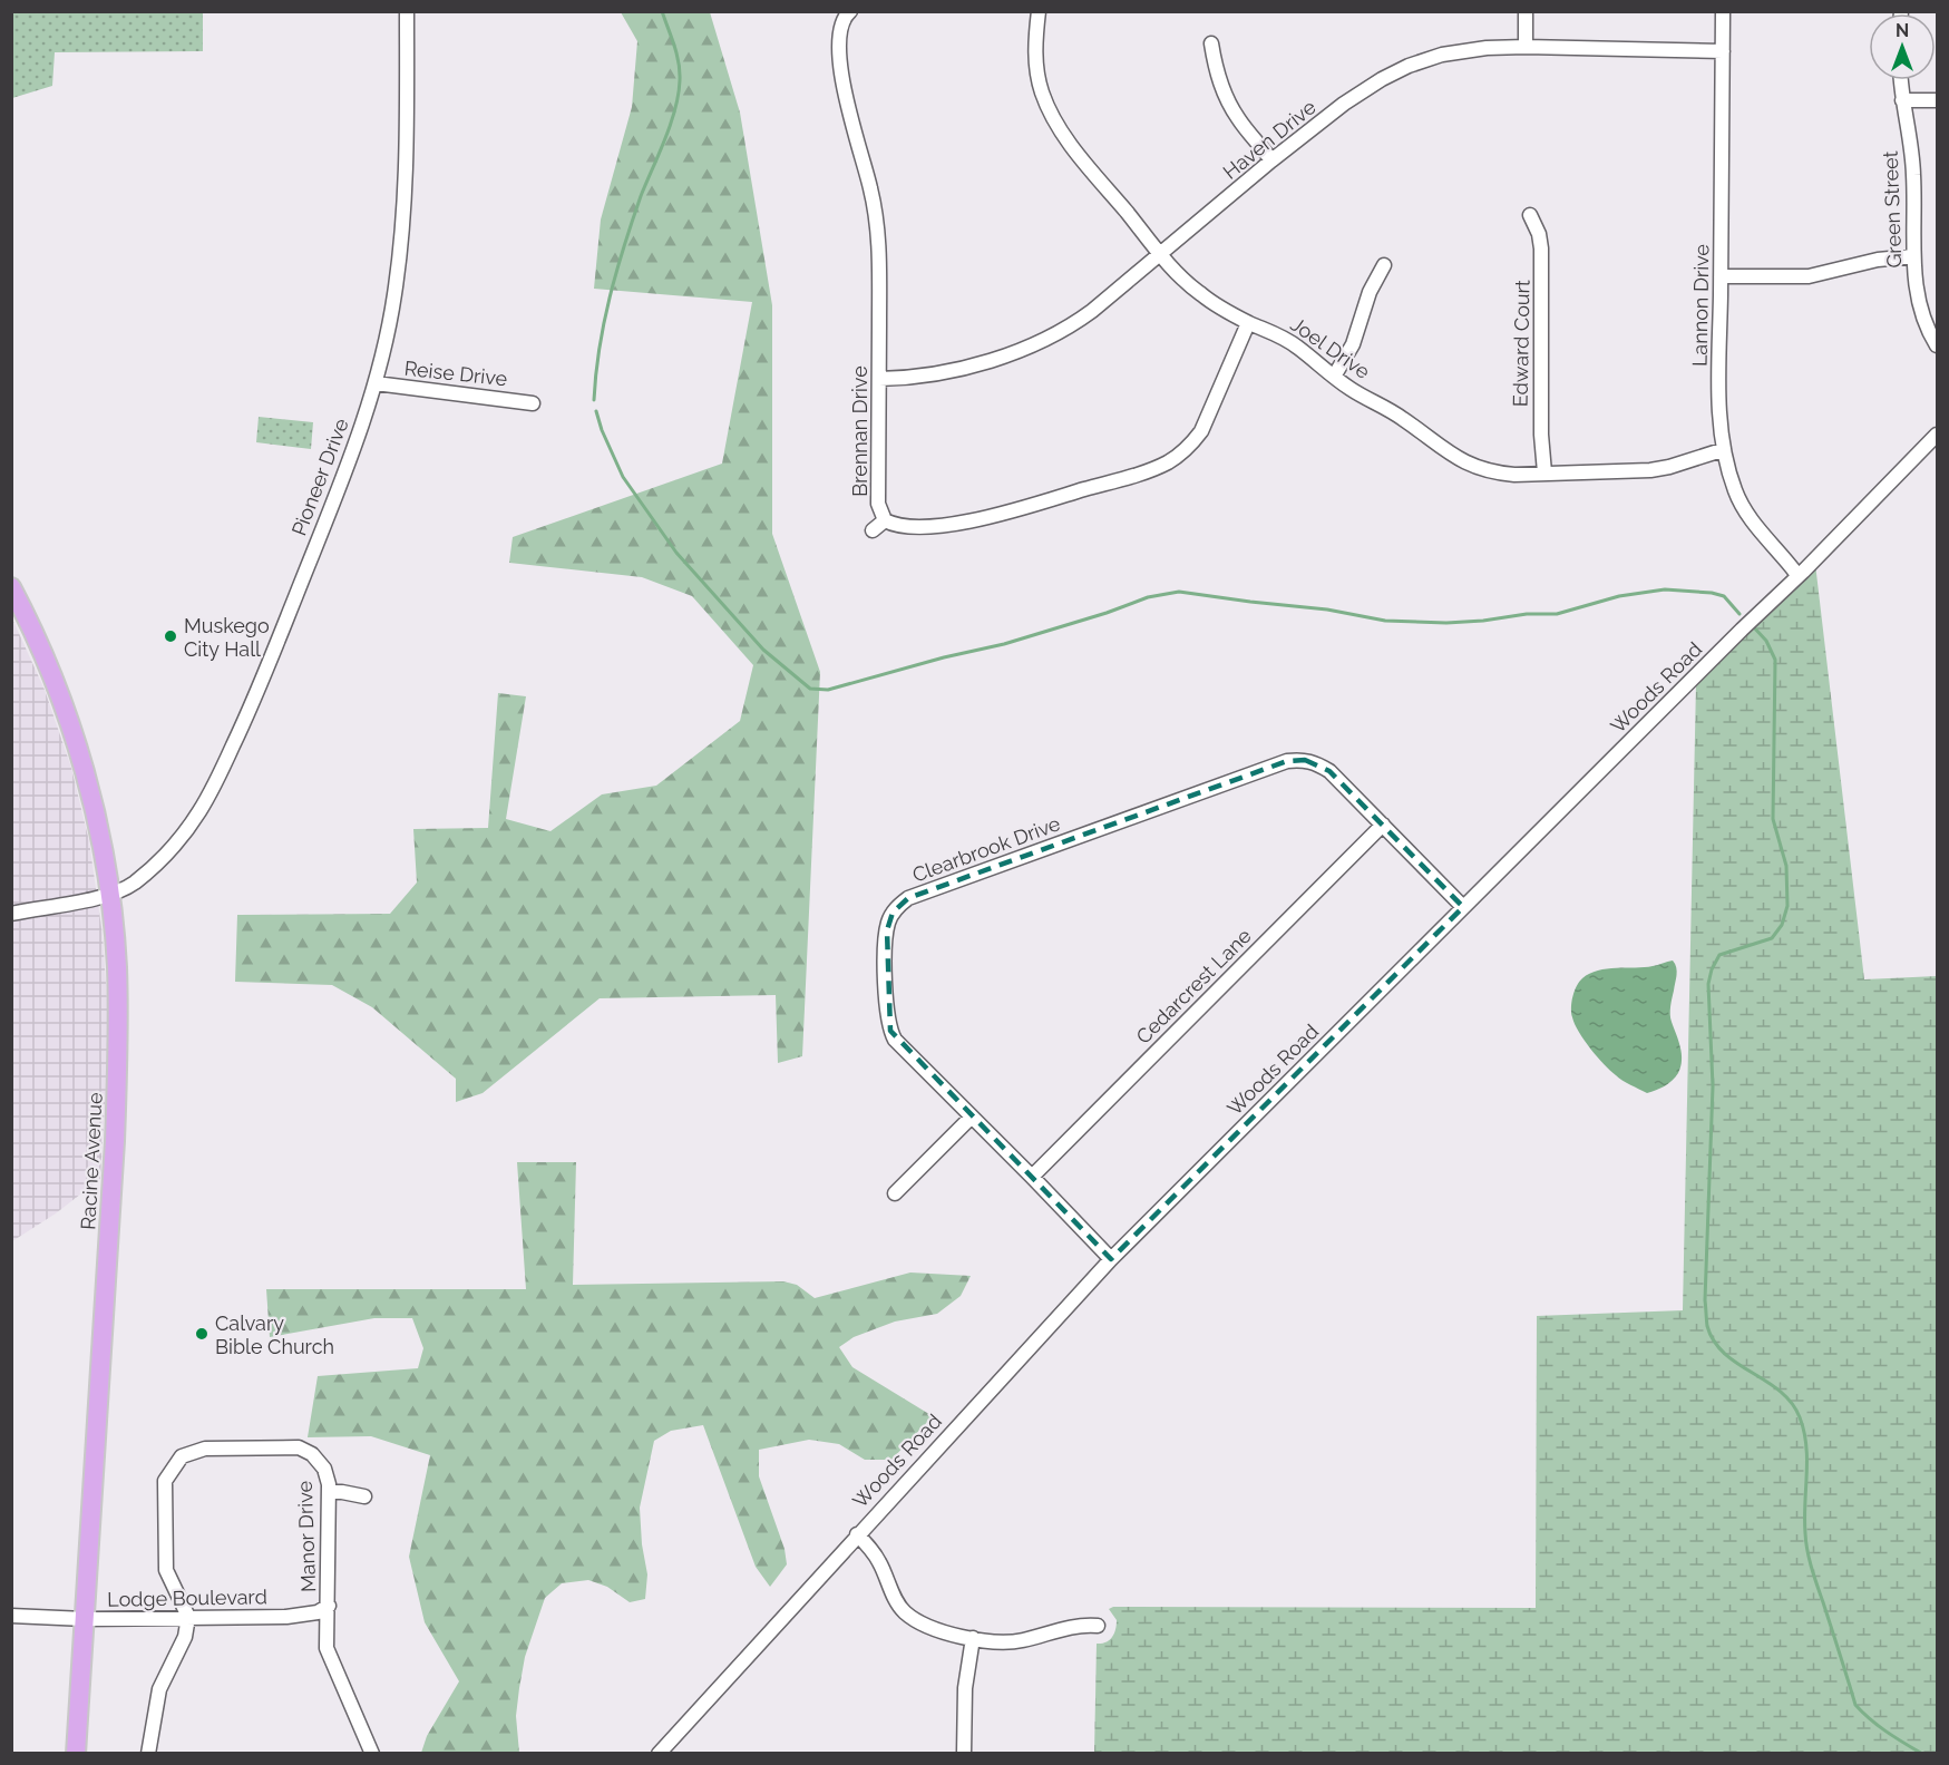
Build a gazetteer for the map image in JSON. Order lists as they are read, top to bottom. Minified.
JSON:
{"streets":{"main road":["Racine Avenue"],"street":["Haven Drive","Green Street","Lannon Drive","Edward Court","Joel Drive","Reise Drive","Brennan Drive","Pioneer Drive","Woods Road","Clearbrook Drive","Cedarcrest Lane","Manor Drive","Lodge Boulevard"]},"crossings":[["Haven Drive","Lannon Drive"],["Haven Drive","Joel Drive"],["Haven Drive","Brennan Drive"],["Lannon Drive","Joel Drive"],["Lannon Drive","Woods Road"],["Edward Court","Joel Drive"],["Joel Drive","Brennan Drive"],["Reise Drive","Pioneer Drive"],["Pioneer Drive","Racine Avenue"],["Woods Road","Clearbrook Drive"],["Clearbrook Drive","Cedarcrest Lane"],["Racine Avenue","Lodge Boulevard"],["Manor Drive","Lodge Boulevard"]],"places":["Muskego City Hall","Calvary Bible Church"],"north":"top"}
